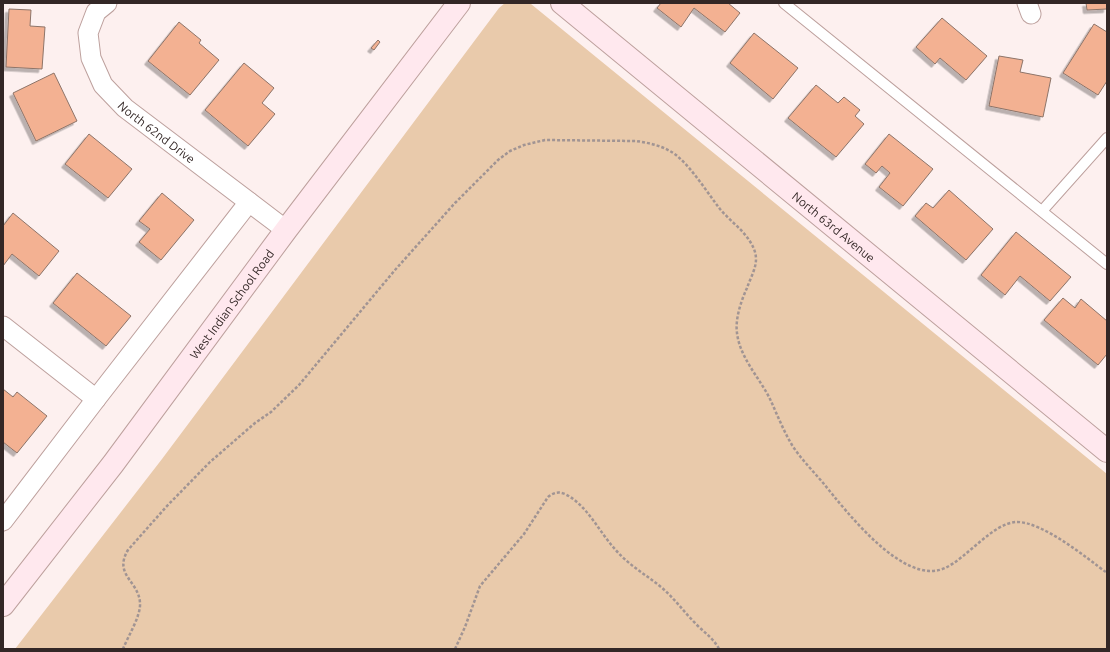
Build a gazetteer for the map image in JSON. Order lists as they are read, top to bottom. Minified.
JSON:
{"streets":{"main road":["North 63rd Avenue","West Indian School Road"],"street":["North 62nd Drive"]},"crossings":[["North 62nd Drive","West Indian School Road"]]}
